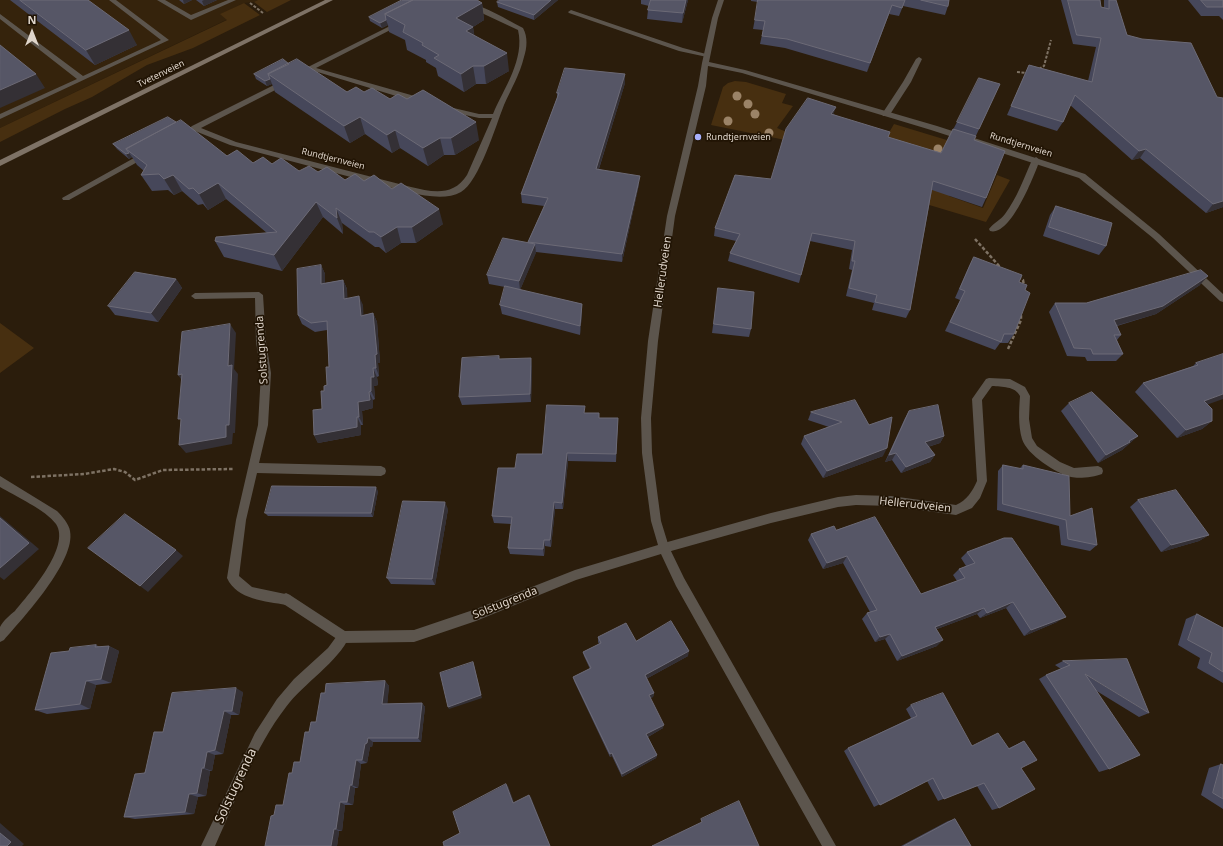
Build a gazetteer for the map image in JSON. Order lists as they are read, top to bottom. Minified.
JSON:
{"streets":{"main road":["Tvetenveien"],"street":["Rundtjernveien","Hellerudveien","Solstugrenda"]},"crossings":[["Rundtjernveien","Hellerudveien"],["Hellerudveien","Solstugrenda"]],"places":["Rundtjernveien"],"north":"top"}
